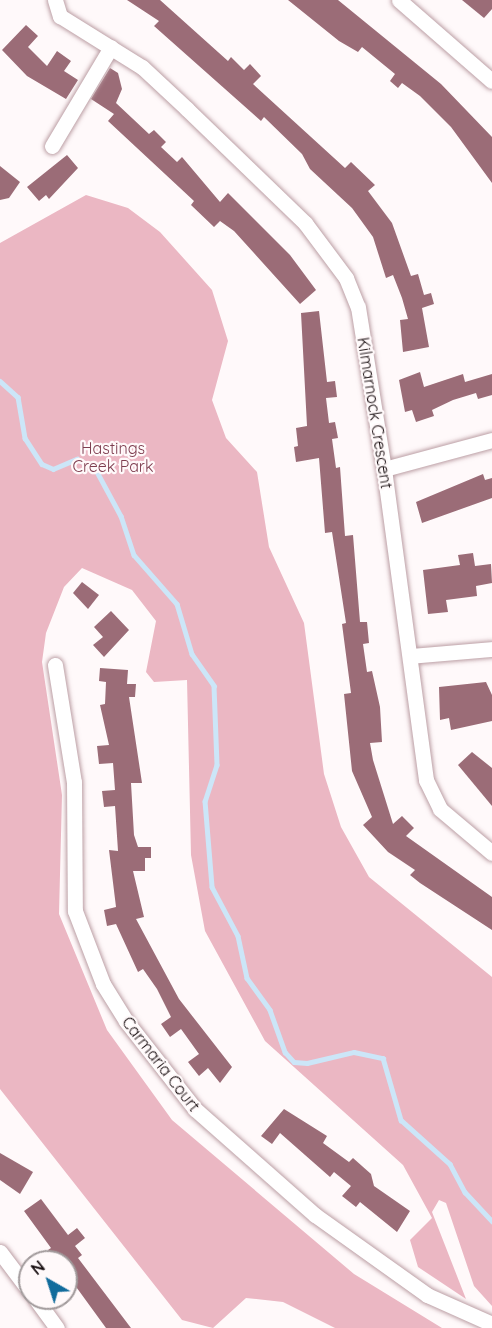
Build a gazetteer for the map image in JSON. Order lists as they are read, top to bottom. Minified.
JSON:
{"streets":{"street":["Kilmarnock Crescent","Carmaria Court"]},"parks":["Hastings Creek Park"],"north":"top left"}
